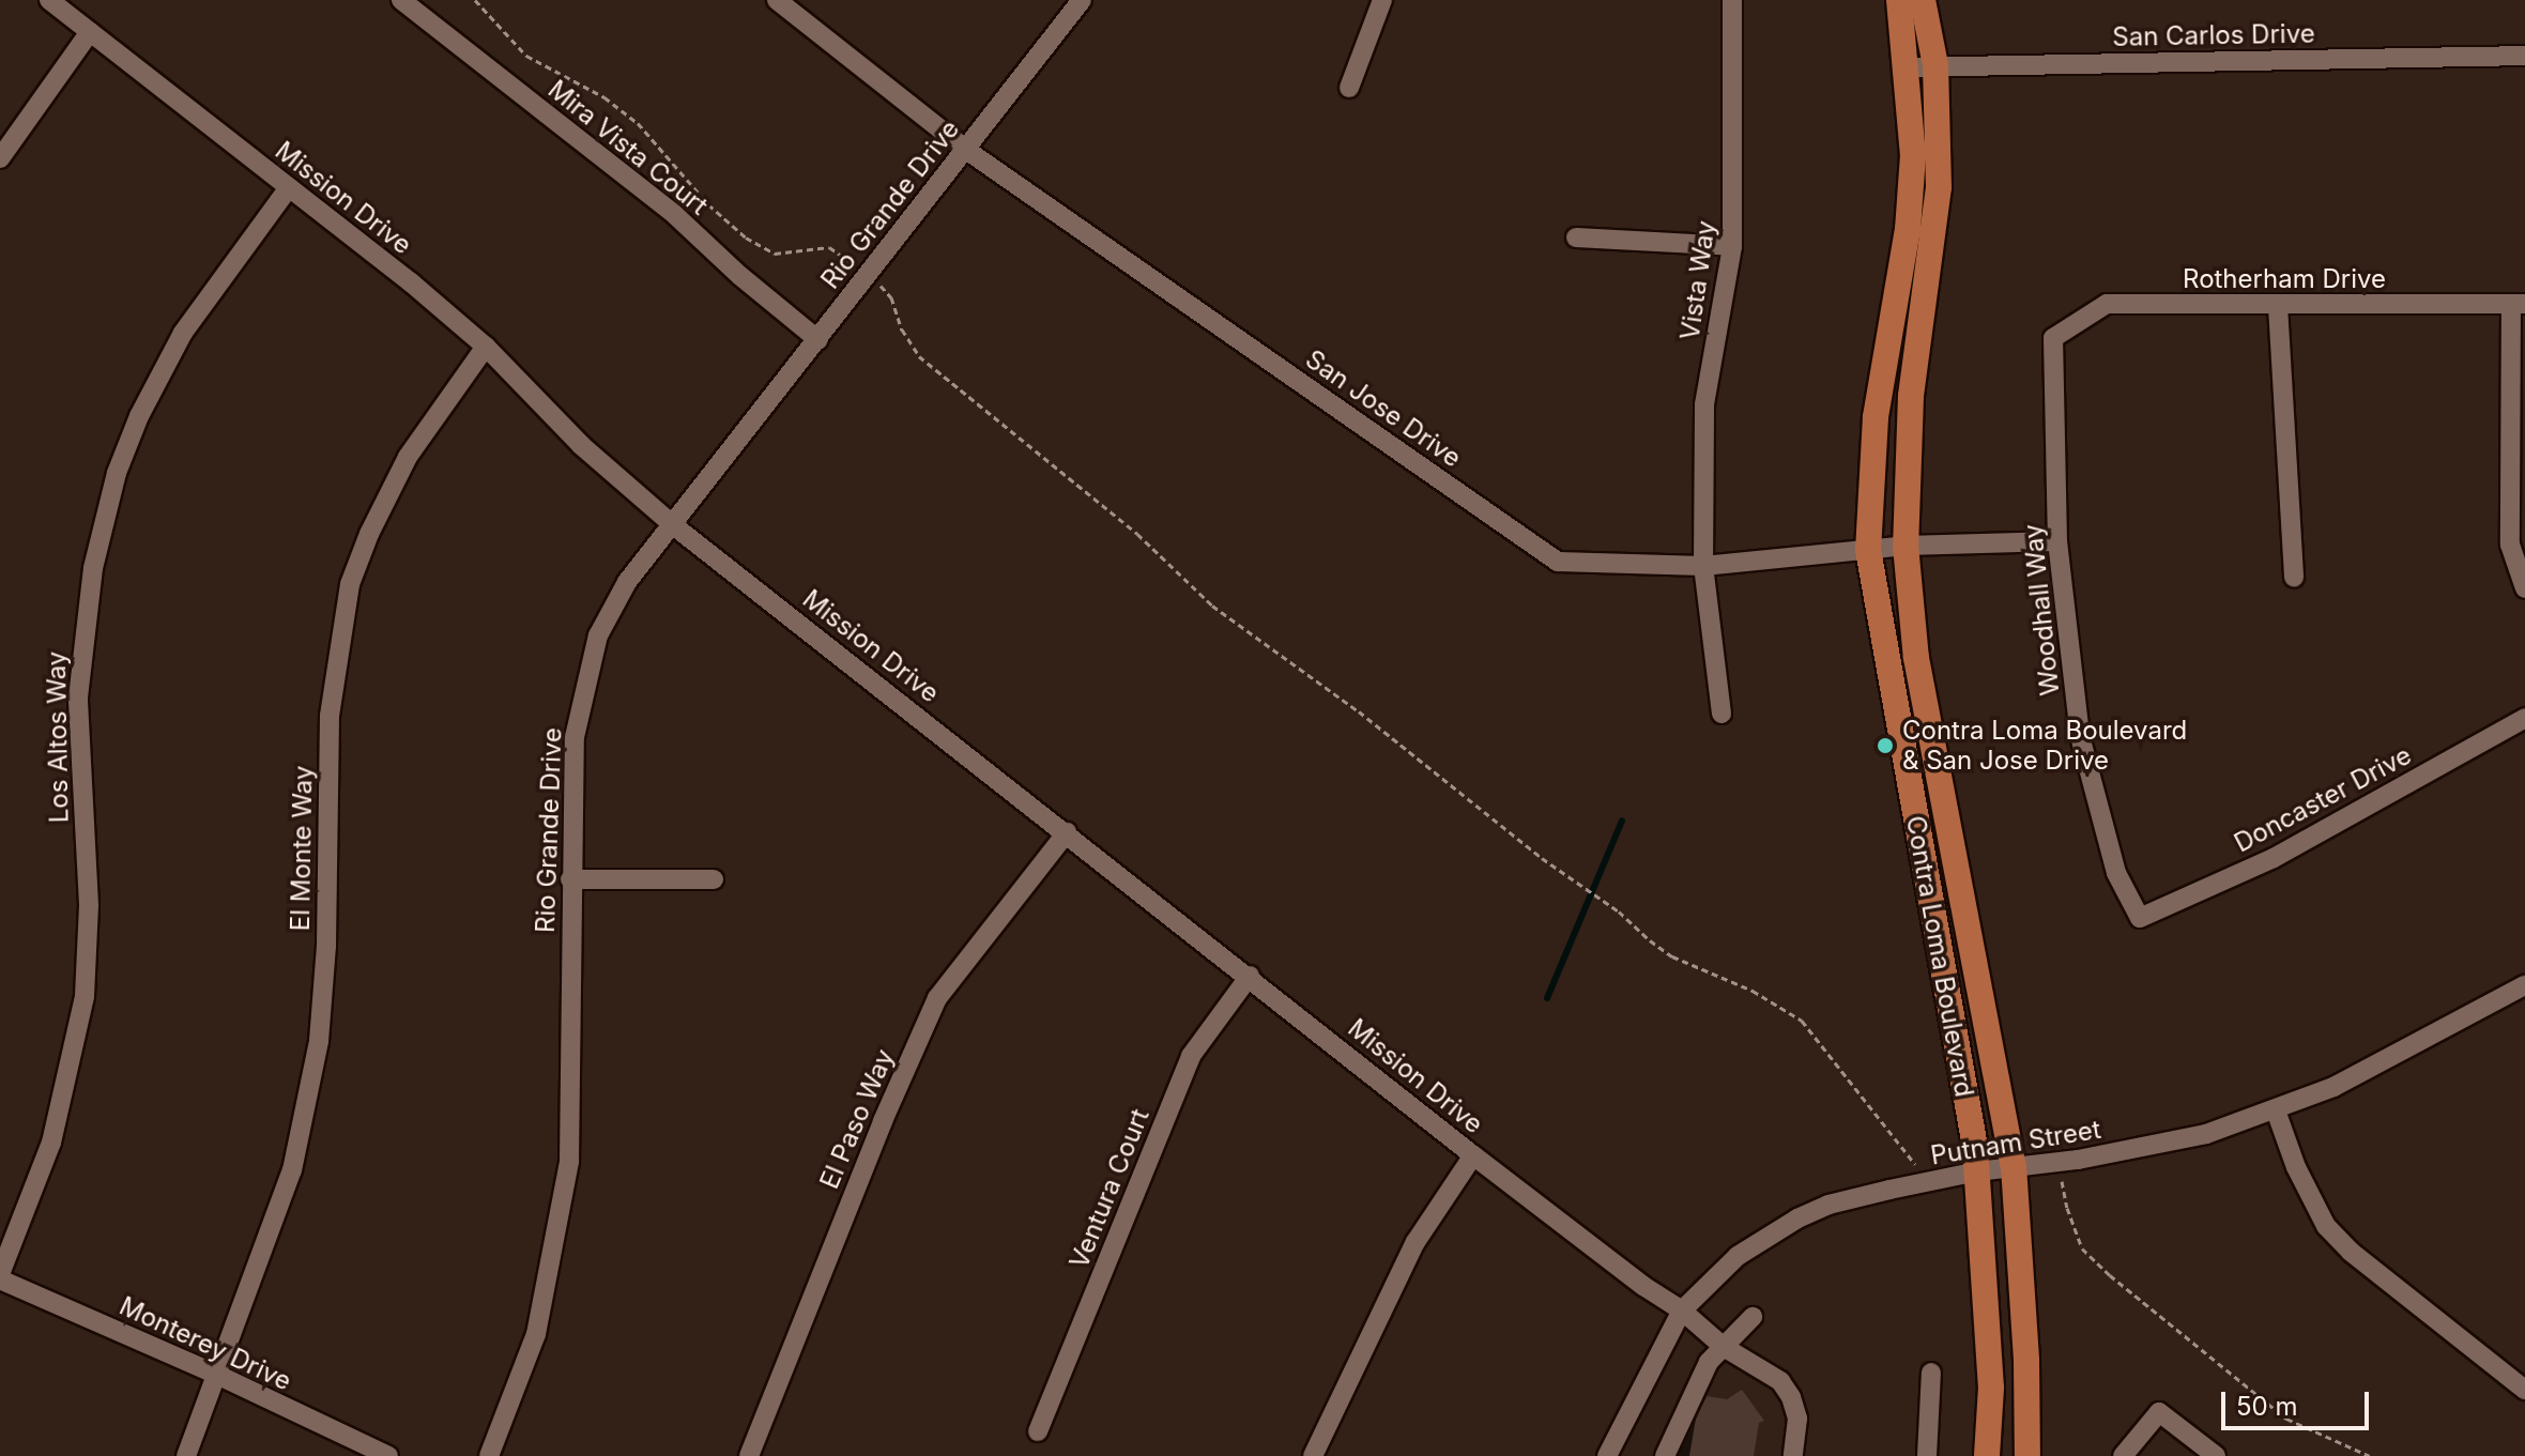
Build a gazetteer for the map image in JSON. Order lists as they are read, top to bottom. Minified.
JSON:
{"streets":{"main road":["Contra Loma Boulevard"],"street":["San Carlos Drive","Mira Vista Court","Mission Drive","Rio Grande Drive","Rotherham Drive","Vista Way","San Jose Drive","Woodhall Way","Los Altos Way","Doncaster Drive","El Monte Way","El Paso Way","Putnam Street","Ventura Court","Monterey Drive"]},"crossings":[["San Carlos Drive","Contra Loma Boulevard"],["Mira Vista Court","Rio Grande Drive"],["Mission Drive","Rio Grande Drive"],["Mission Drive","Los Altos Way"],["Mission Drive","El Monte Way"],["Mission Drive","El Paso Way"],["Mission Drive","Putnam Street"],["Mission Drive","Ventura Court"],["Rio Grande Drive","San Jose Drive"],["Rotherham Drive","Woodhall Way"],["Vista Way","San Jose Drive"],["San Jose Drive","Woodhall Way"],["San Jose Drive","Contra Loma Boulevard"],["Woodhall Way","Doncaster Drive"],["Los Altos Way","Monterey Drive"],["El Monte Way","Monterey Drive"],["Contra Loma Boulevard","Putnam Street"]],"places":["Contra Loma Boulevard & San Jose Drive"],"scale_bar":"50 m"}
